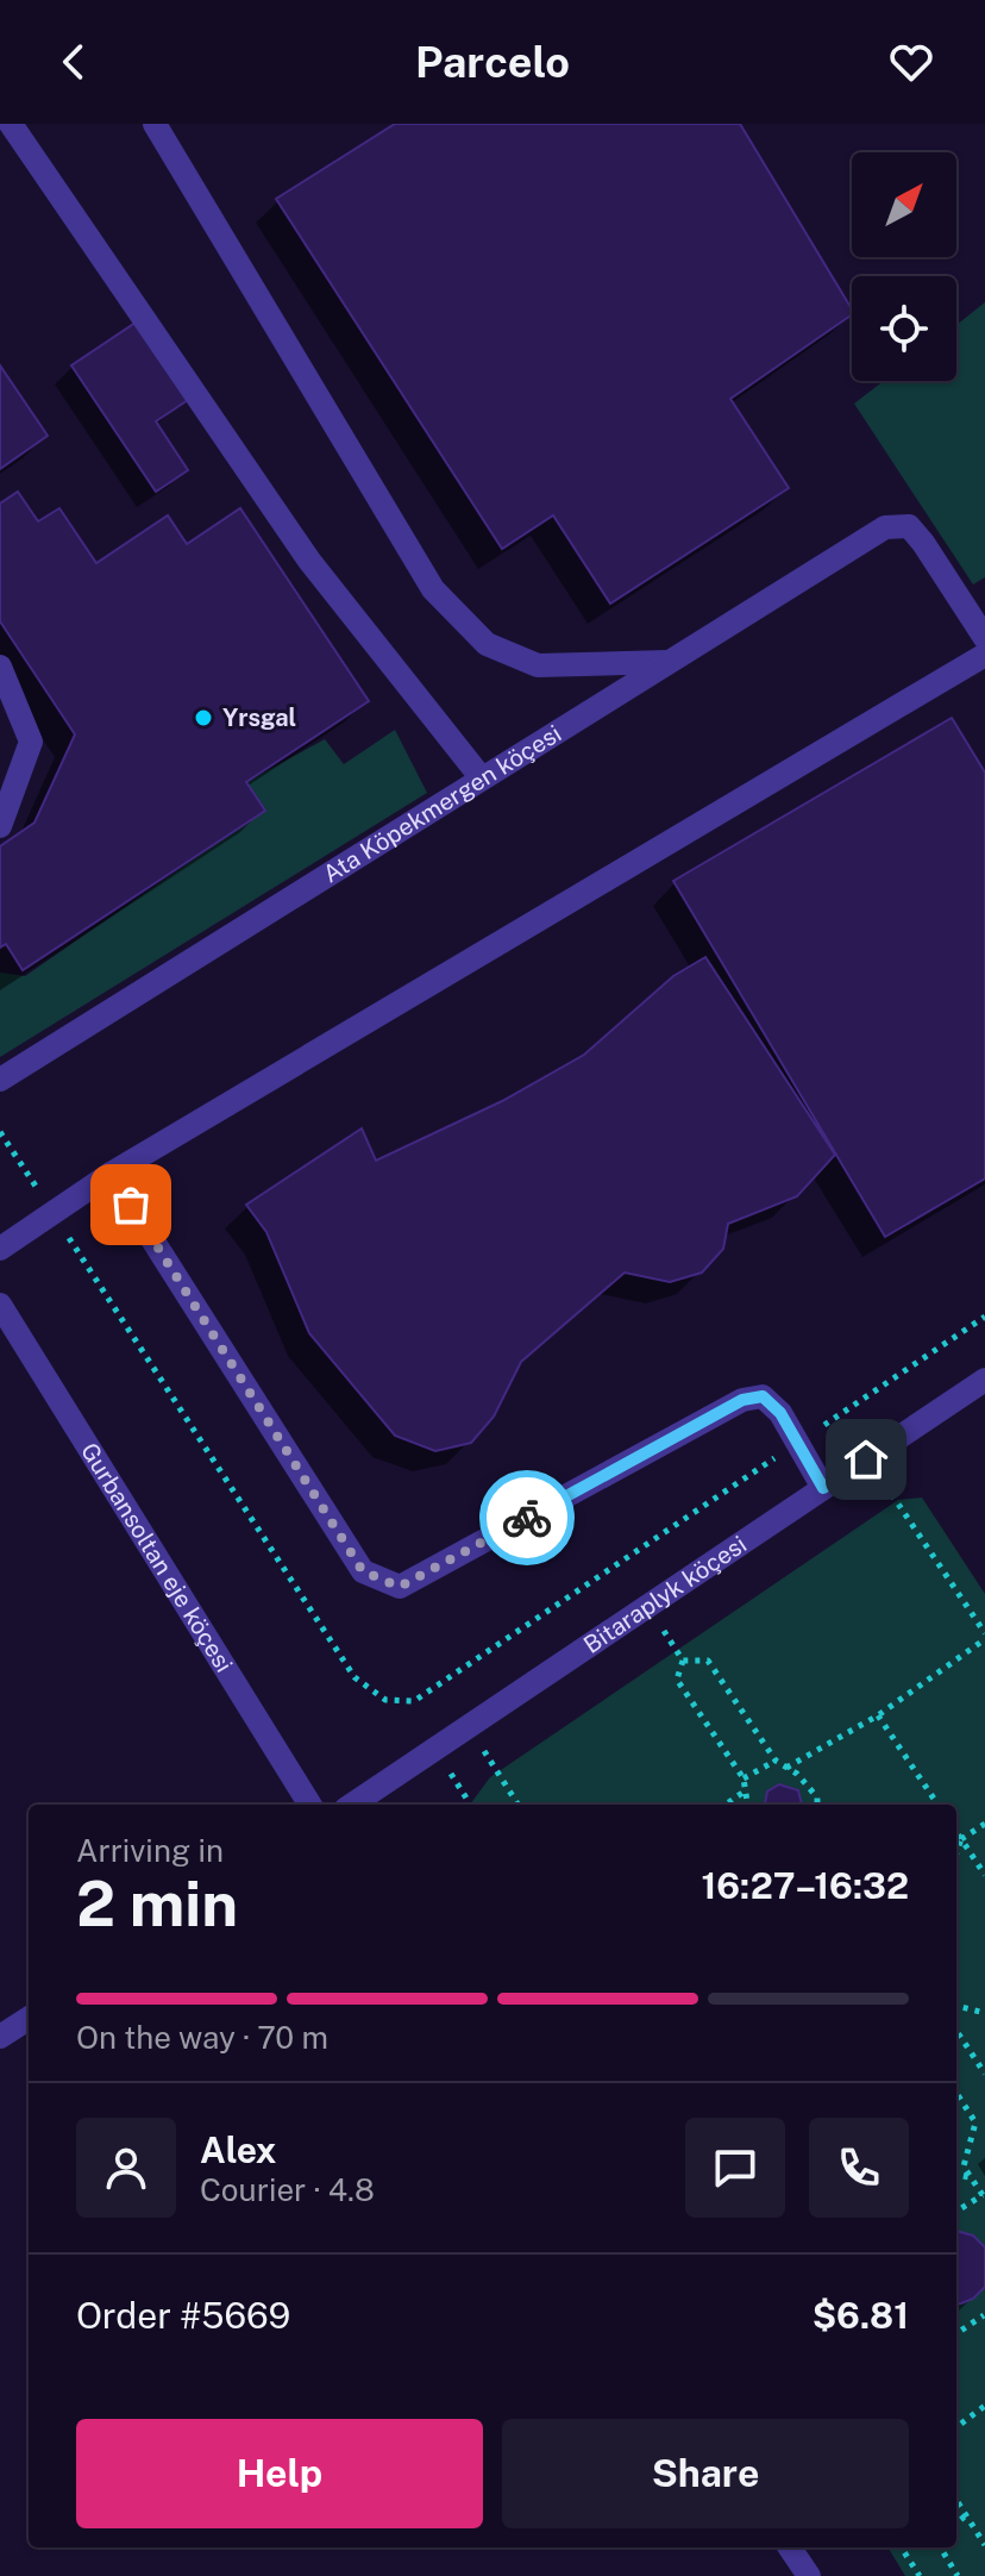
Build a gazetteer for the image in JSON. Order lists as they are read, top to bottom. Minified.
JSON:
{"streets":{"street":["Ata Köpekmergen köçesi","Gurbansoltan eje köçesi","Bitaraplyk köçesi"]},"places":["Yrsgal"],"north":"top right","page":{"header":"Parcelo","heading":["2 min","Arriving in","16:27–16:32"],"panel":["Alex","Courier · 4.8","Order #5669","$6.81"],"bar":"On the way · 70 m","buttons":["Help","Share"]}}
